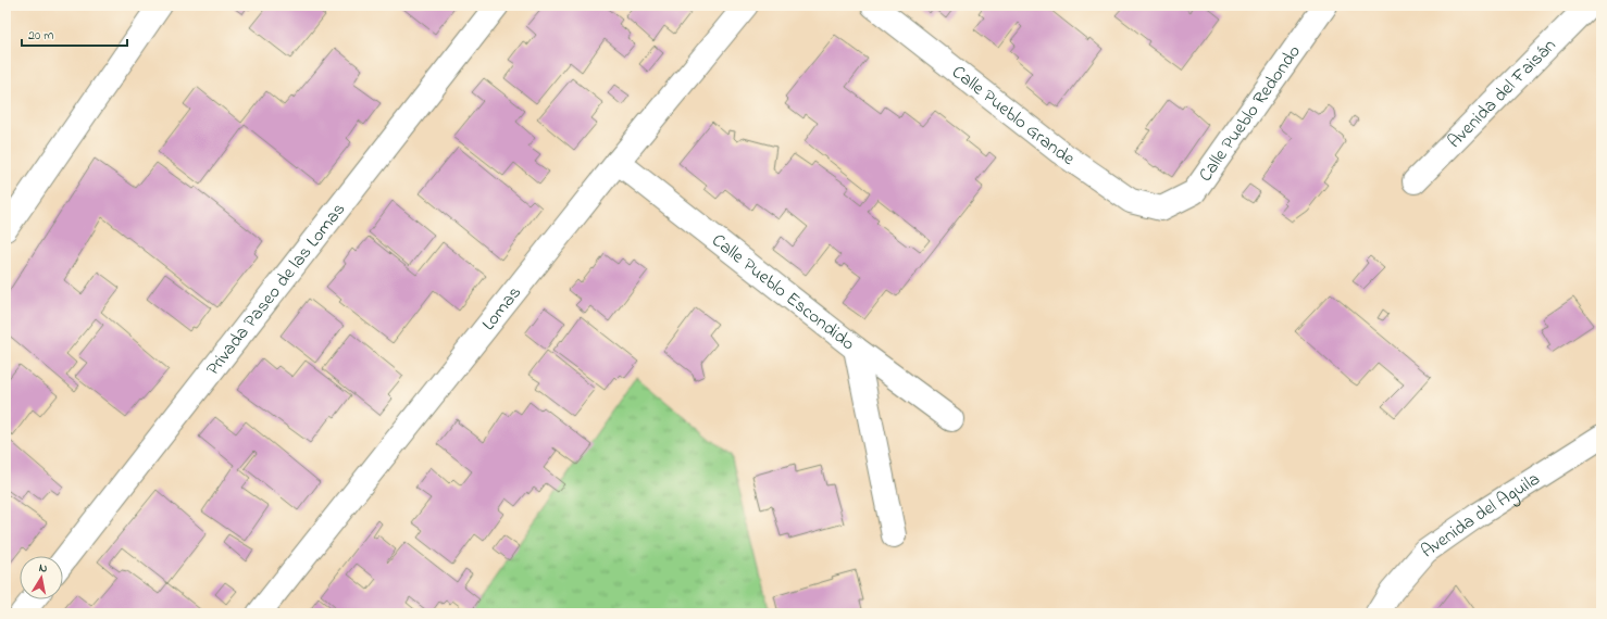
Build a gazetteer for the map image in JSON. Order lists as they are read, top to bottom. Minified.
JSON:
{"streets":{"street":["Avenida del Faisán","Calle Pueblo Grande","Calle Pueblo Redondo","Privada Paseo de las Lomas","Calle Pueblo Escondido","Lomas","Avenida del Aguila"]},"crossings":[["Calle Pueblo Grande","Calle Pueblo Redondo"],["Calle Pueblo Escondido","Lomas"]],"scale_bar":"20 m","north":"top"}
